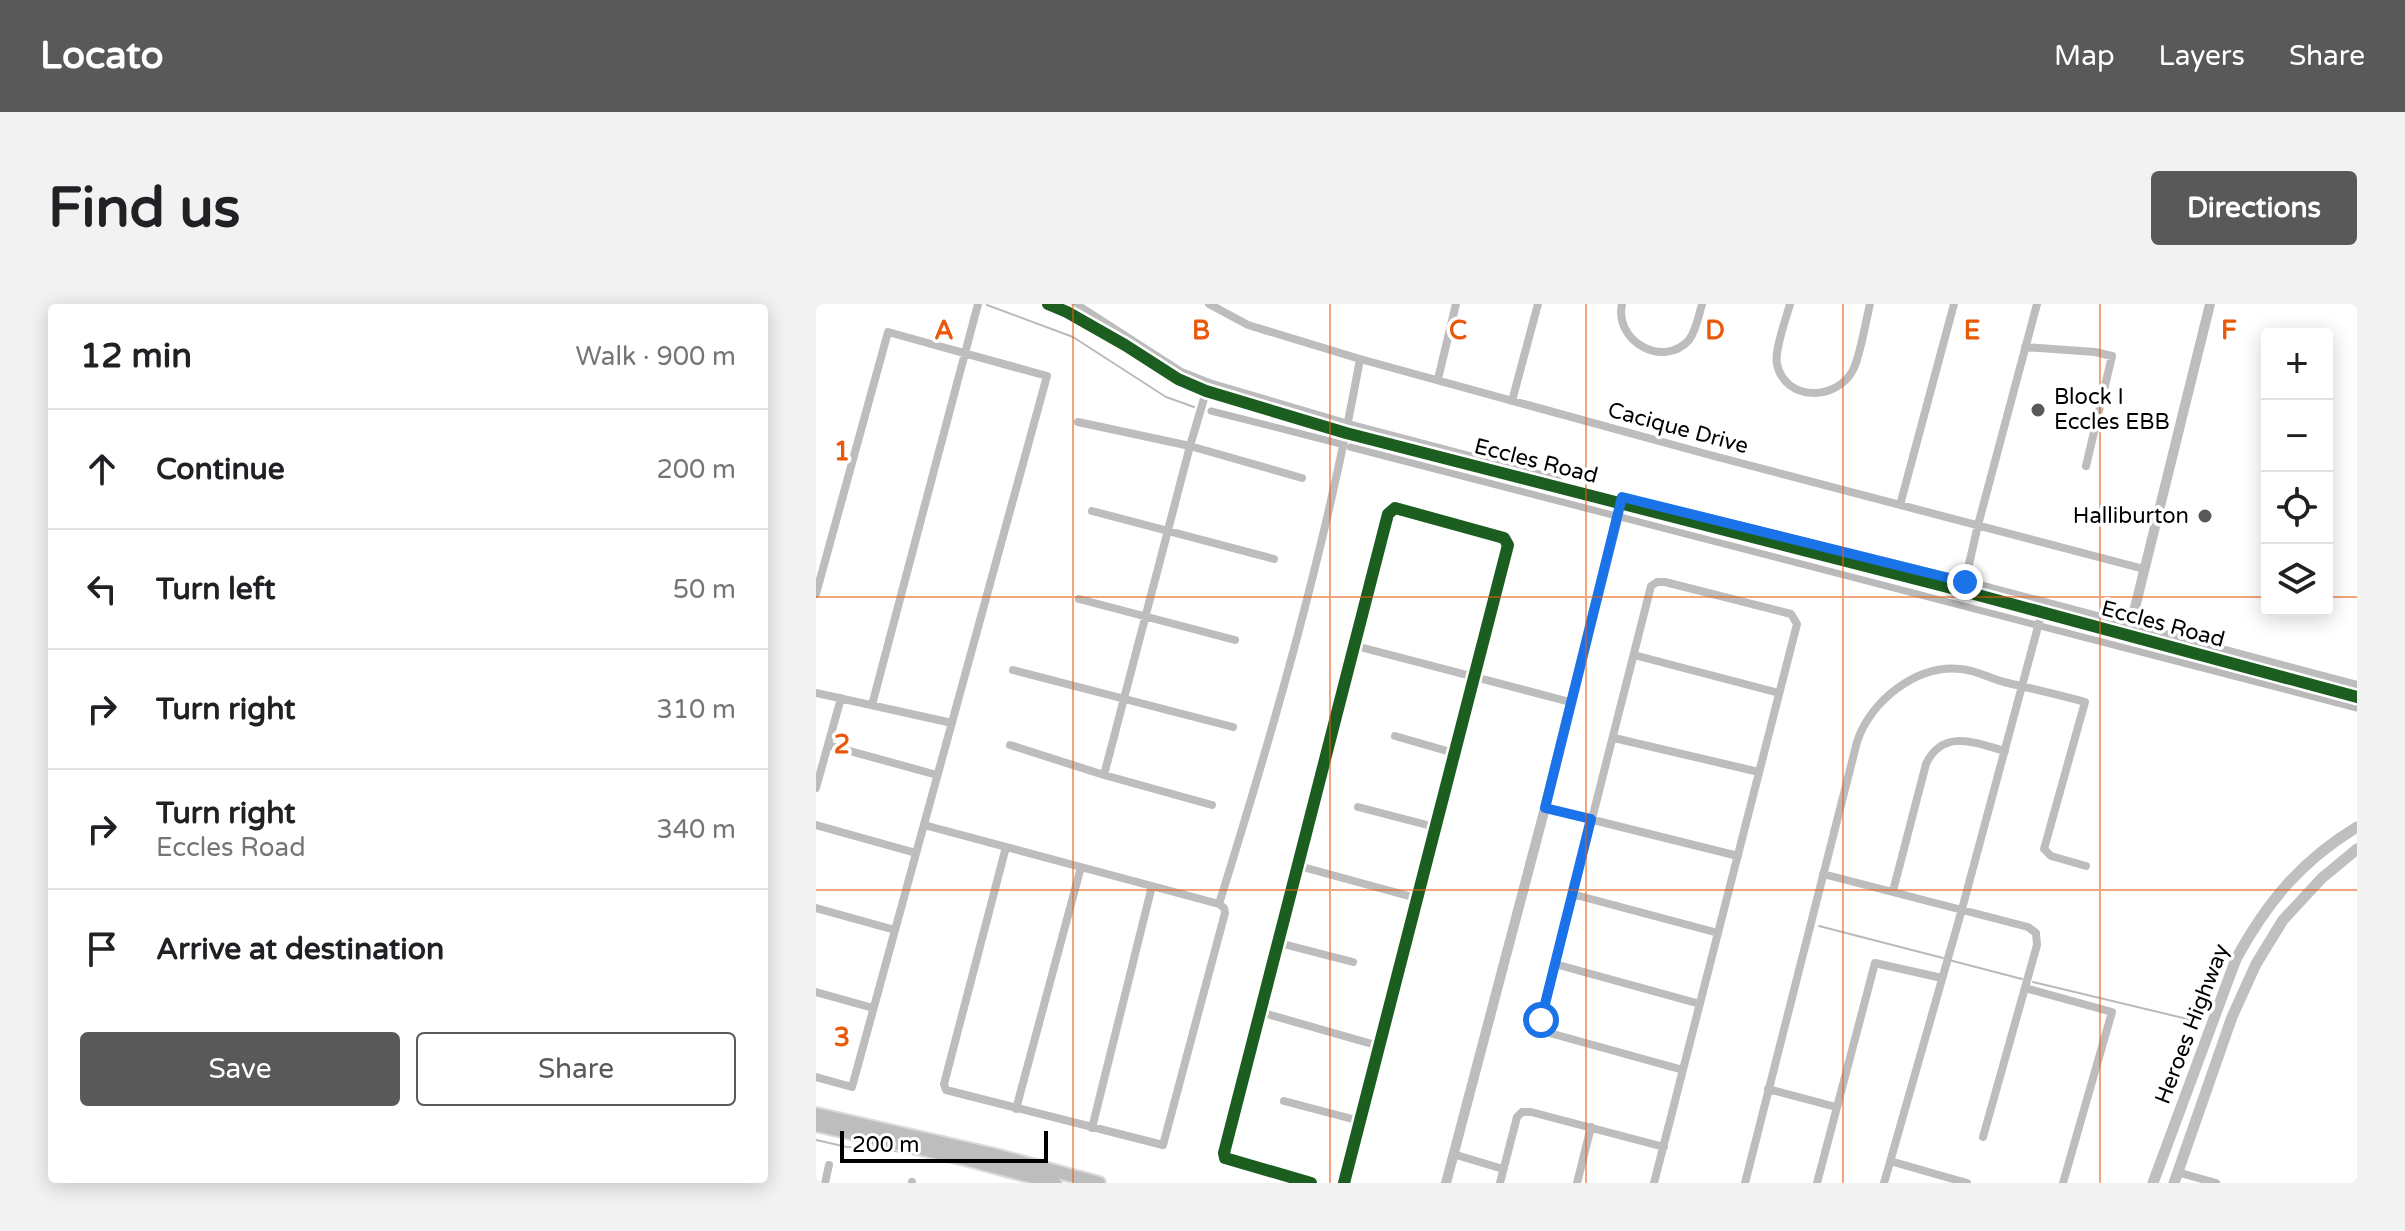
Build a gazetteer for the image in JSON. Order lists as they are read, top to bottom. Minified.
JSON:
{"streets":{"main road":["Heroes Highway"],"street":["Cacique Drive","Eccles Road"]},"places":["Block I Eccles EBB","Halliburton"],"scale_bar":"200 m","page":{"header":"Locato","nav":["Map","Layers","Share"],"buttons":["Directions",["Save","Share"]],"title":"Find us","heading":["12 min","Walk · 900 m"],"map_buttons":["+","−"],"list":[["Continue","200 m"],["Turn left","50 m"],["Turn right","310 m"],["Turn right","Eccles Road","340 m"],"Arrive at destination"],"scale":"200 m"},"grid":{"columns":["A","B","C","D","E","F"],"rows":["1","2","3"]}}
